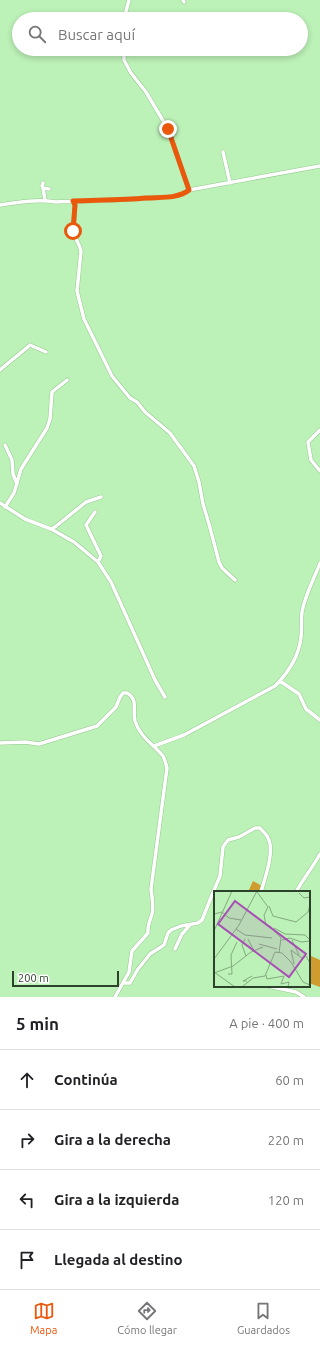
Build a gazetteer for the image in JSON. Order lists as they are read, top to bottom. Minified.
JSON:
{"scale_bar":"200 m","page":{"search":"Buscar aquí","scale":"200 m","heading":["5 min","A pie · 400 m"],"list":[["Continúa","60 m"],["Gira a la derecha","220 m"],["Gira a la izquierda","120 m"],"Llegada al destino"],"nav":["Mapa","Cómo llegar","Guardados"]}}
